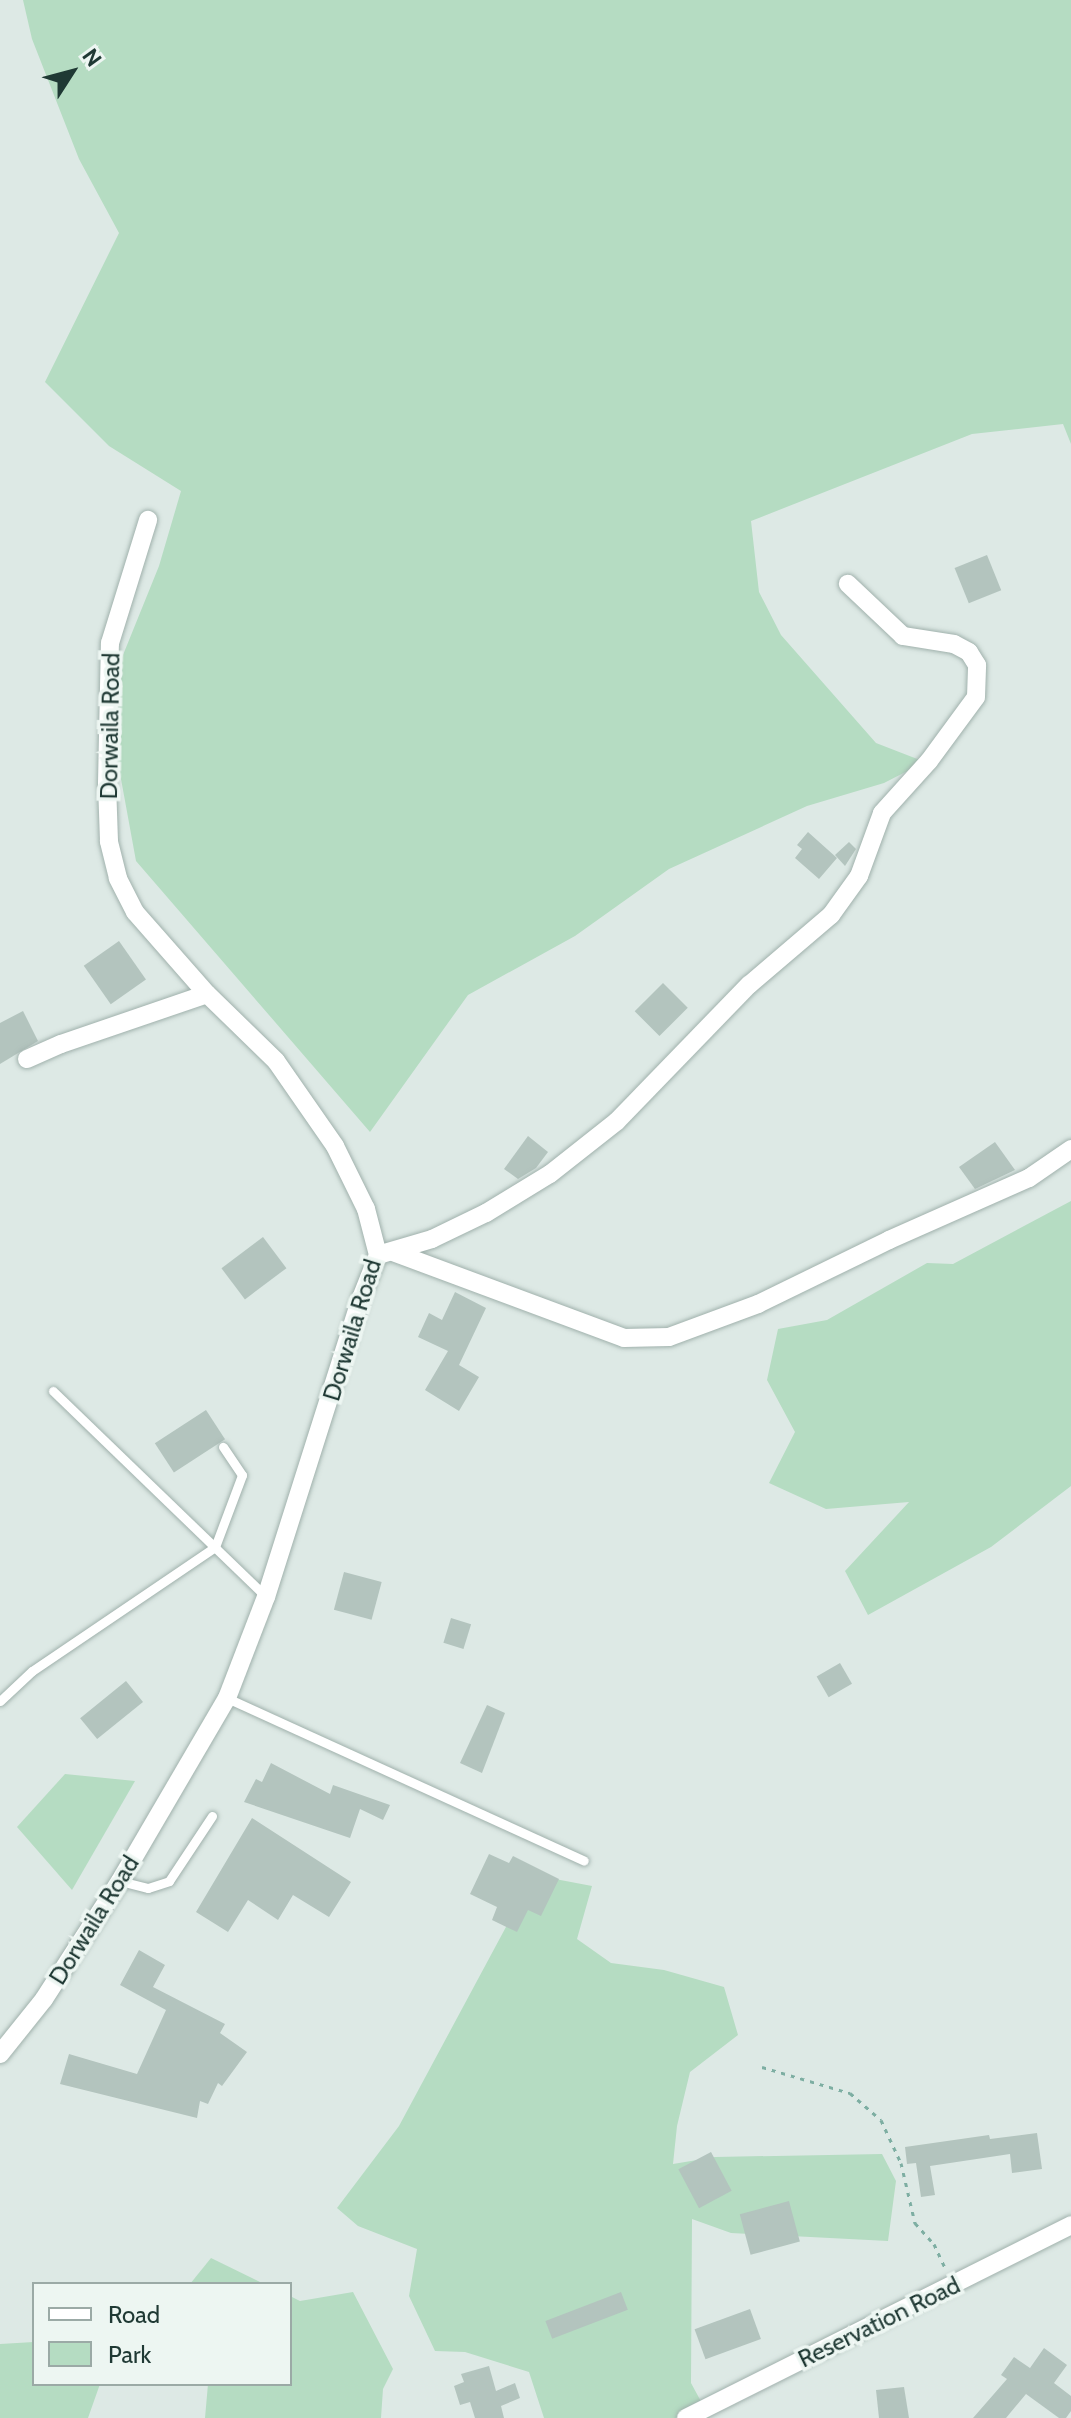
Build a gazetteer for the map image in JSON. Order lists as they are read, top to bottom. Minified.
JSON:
{"streets":{"street":["Dorwaila Road","Reservation Road"]},"legend":["Road","Park"],"north":"top right"}
